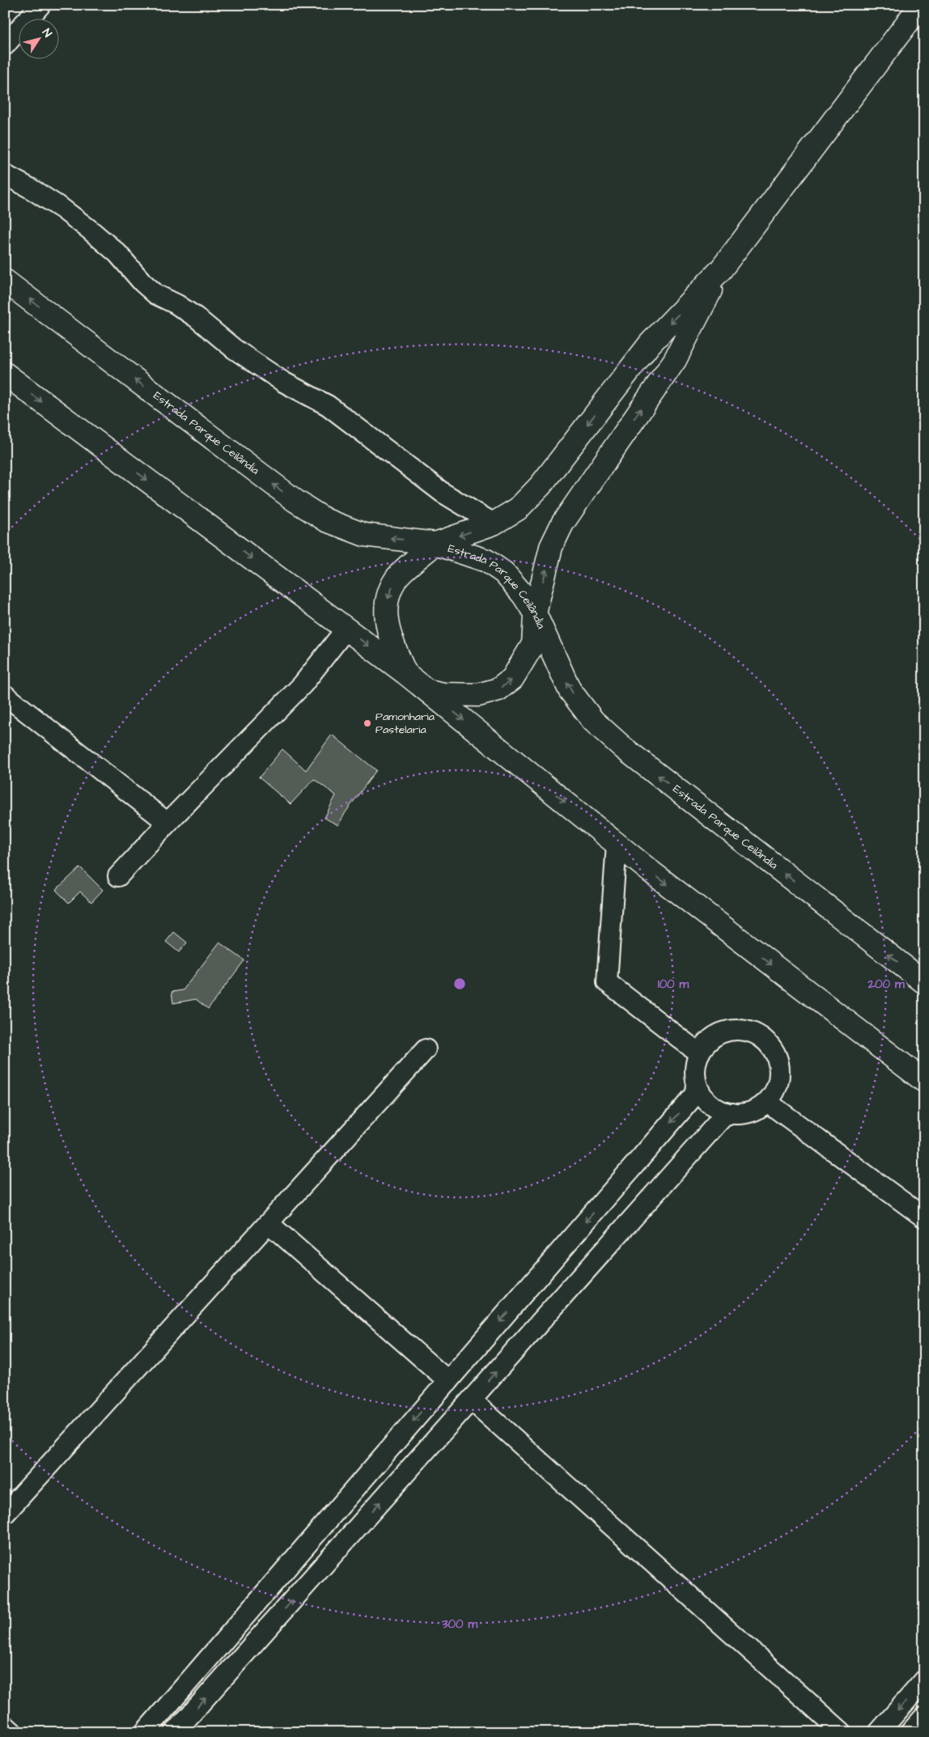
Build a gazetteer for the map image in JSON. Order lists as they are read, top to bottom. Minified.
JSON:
{"streets":{"main road":["Estrada Parque Ceilândia"]},"places":["Pamonharia Pastelaria"],"north":"top right","rings":["100 m","200 m","300 m"]}
